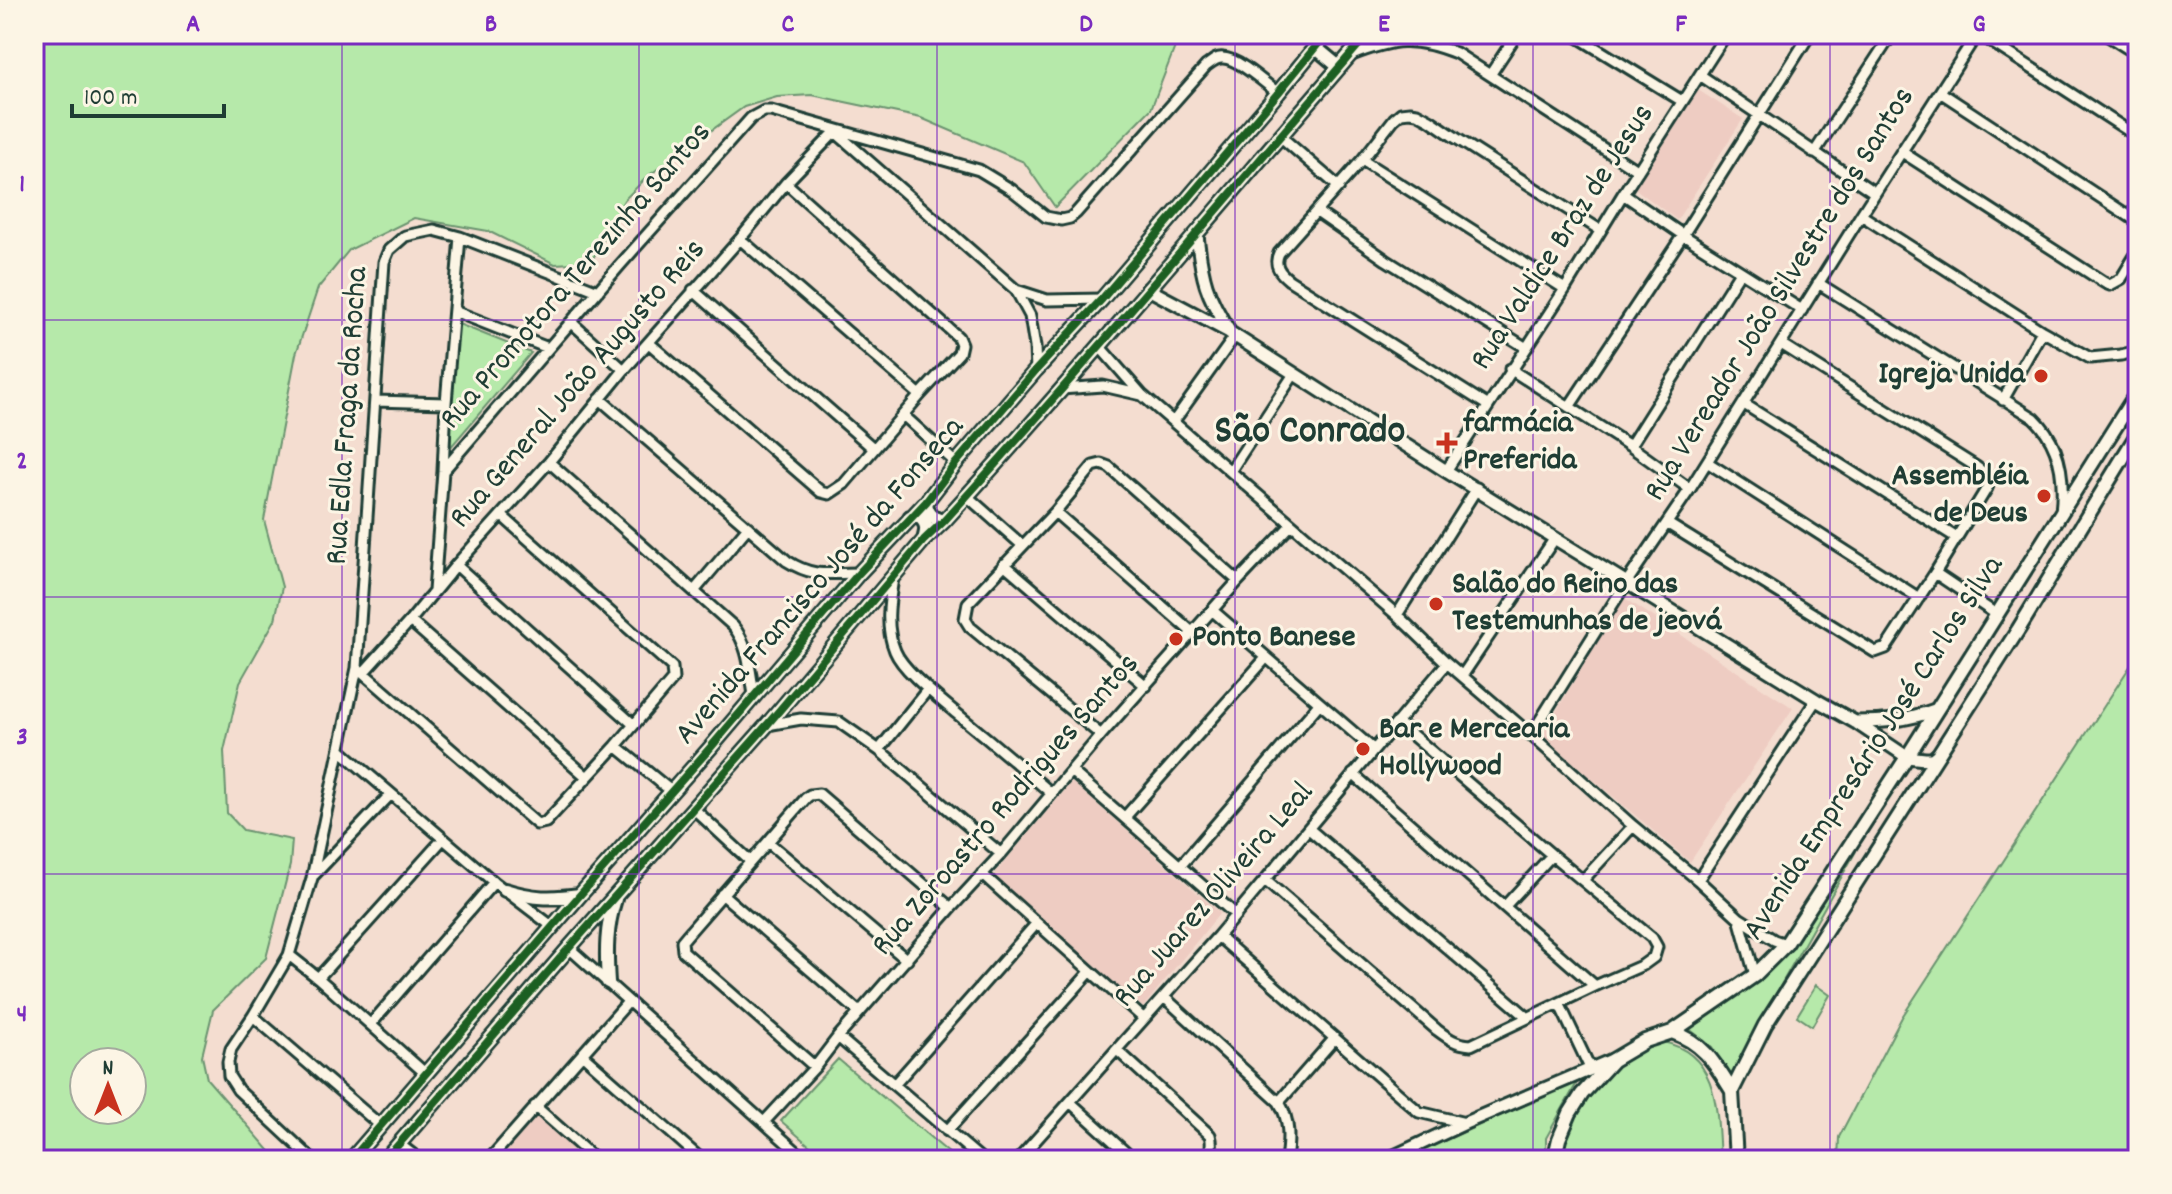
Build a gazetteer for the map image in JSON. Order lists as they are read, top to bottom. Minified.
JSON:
{"streets":{"main road":["Avenida Francisco José da Fonseca","Avenida Empresário José Carlos Silva"],"street":["Rua Valdice Braz de Jesus","Rua Promotora Terezinha Santos","Rua Vereador João Silvestre dos Santos","Rua General João Augusto Reis","Rua Edla Fraga da Rocha","Rua Zoroastro Rodrigues Santos","Rua Juarez Oliveira Leal"]},"crossings":[["Rua Promotora Terezinha Santos","Rua General João Augusto Reis"],["Rua Promotora Terezinha Santos","Rua Edla Fraga da Rocha"],["Rua General João Augusto Reis","Rua Edla Fraga da Rocha"]],"districts":["São Conrado"],"places":{"other":["Igreja Unida","Assembléia de Deus","Salão do Reino das Testemunhas de jeová","Ponto Banese","Bar e Mercearia Hollywood"],"health":["farmácia Preferida"]},"scale_bar":"100 m","north":"top","grid":{"columns":["A","B","C","D","E","F","G"],"rows":["1","2","3","4"]}}
